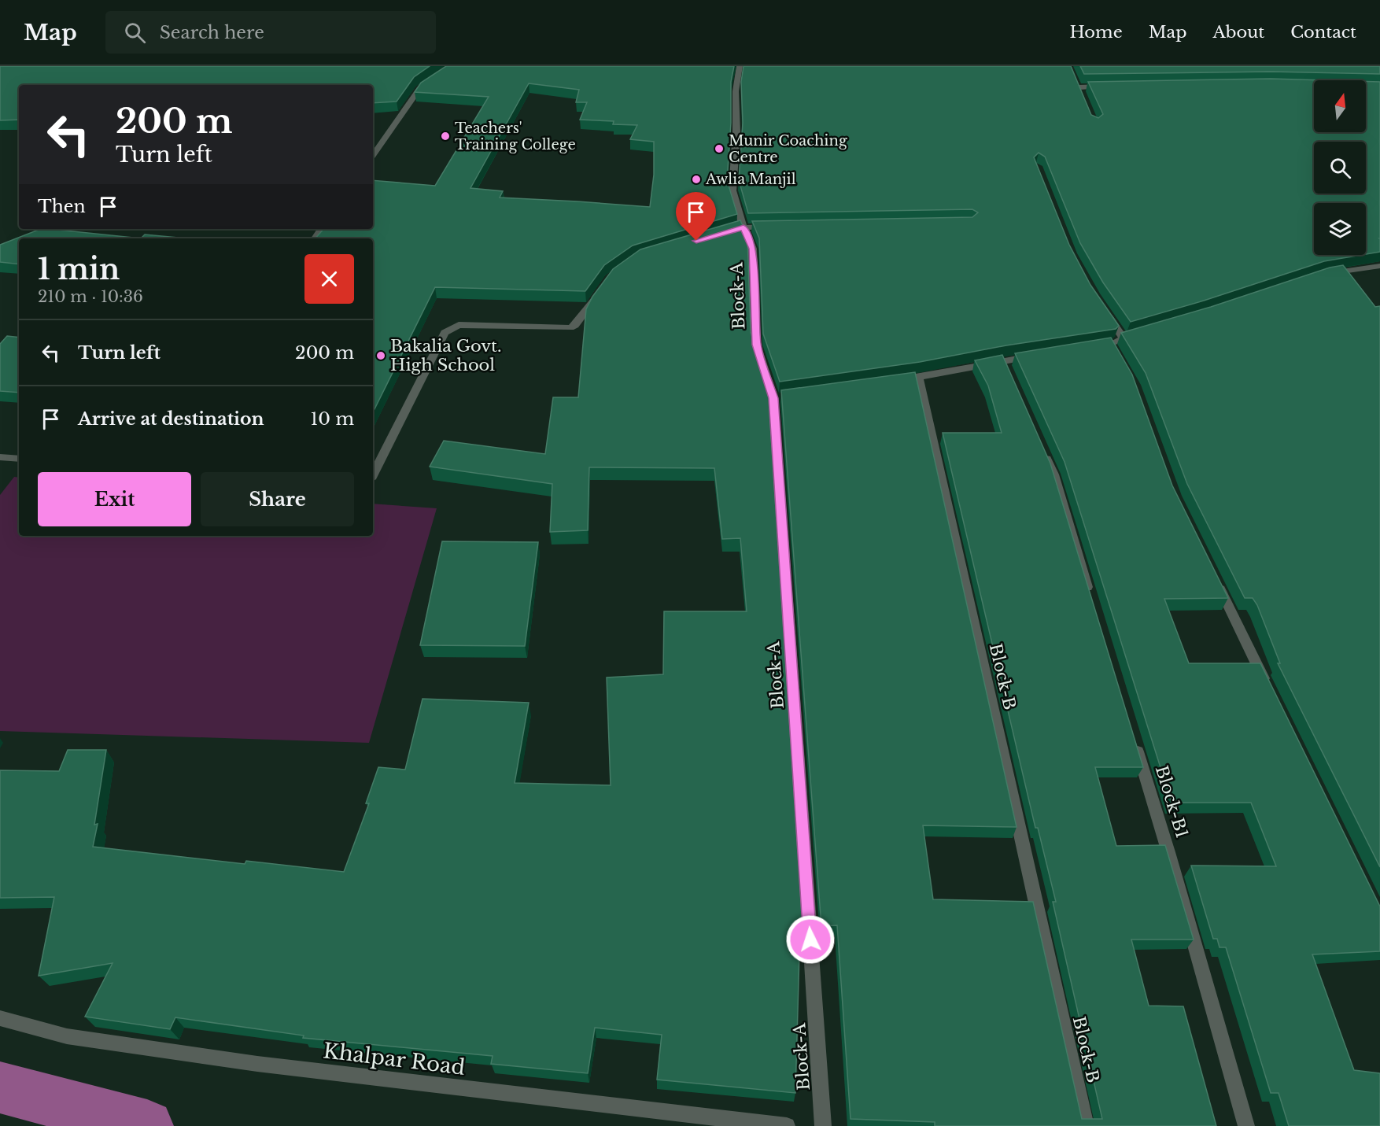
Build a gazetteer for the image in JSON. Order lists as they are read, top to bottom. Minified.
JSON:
{"streets":{"street":["Block-A","Block-B","Block-B1","Khalpar Road"]},"places":["Teachers' Training College","Munir Coaching Centre","Awlia Manjil","Bakalia Govt. High School"],"north":"top","page":{"header":"Map","search":"Search here","nav":["Home","Map","About","Contact"],"turn":["200 m","Turn left"],"then":"Then","heading":["1 min","210 m · 10:36"],"list":[{"name":"Turn left","value":"200 m"},{"name":"Arrive at destination","value":"10 m"}],"buttons":["Exit","Share"]}}
